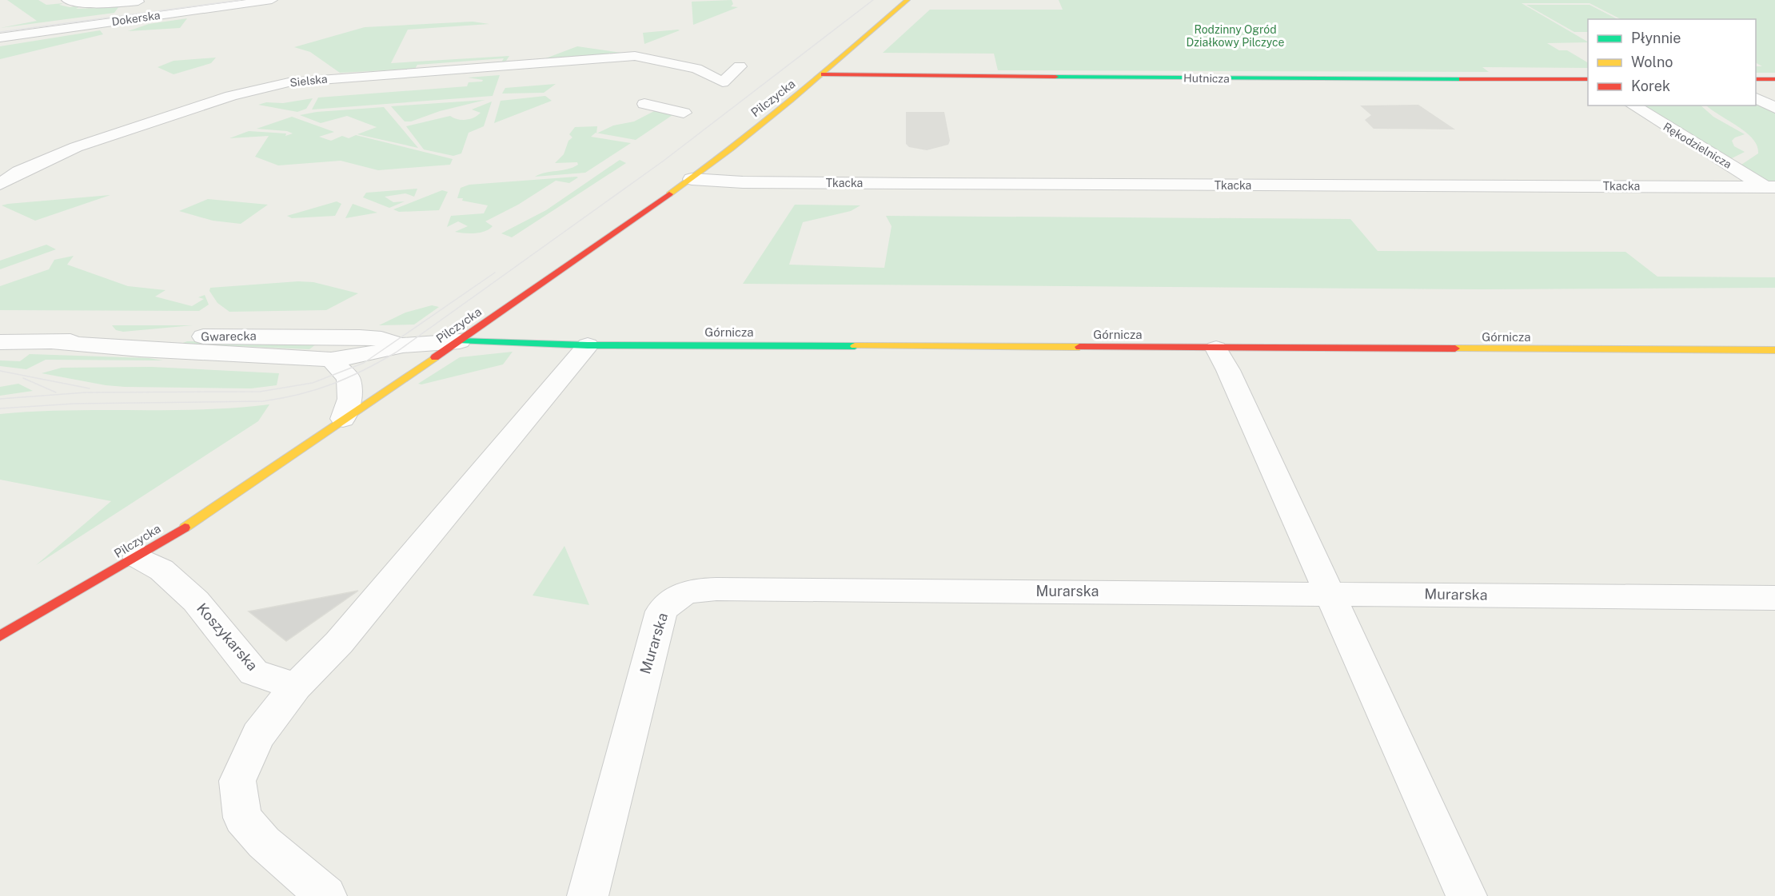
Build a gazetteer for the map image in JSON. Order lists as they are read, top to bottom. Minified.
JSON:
{"streets":{"street":["Dokerska","Hutnicza","Sielska","Pilczycka","Rękodzielnicza","Tkacka","Górnicza","Gwarecka","Murarska","Koszykarska"]},"crossings":[["Hutnicza","Pilczycka"],["Pilczycka","Tkacka"],["Pilczycka","Górnicza"],["Pilczycka","Gwarecka"],["Pilczycka","Koszykarska"],["Rękodzielnicza","Tkacka"],["Górnicza","Gwarecka"]],"parks":["Rodzinny Ogród Działkowy Pilczyce"],"legend":["Płynnie","Wolno","Korek"]}
